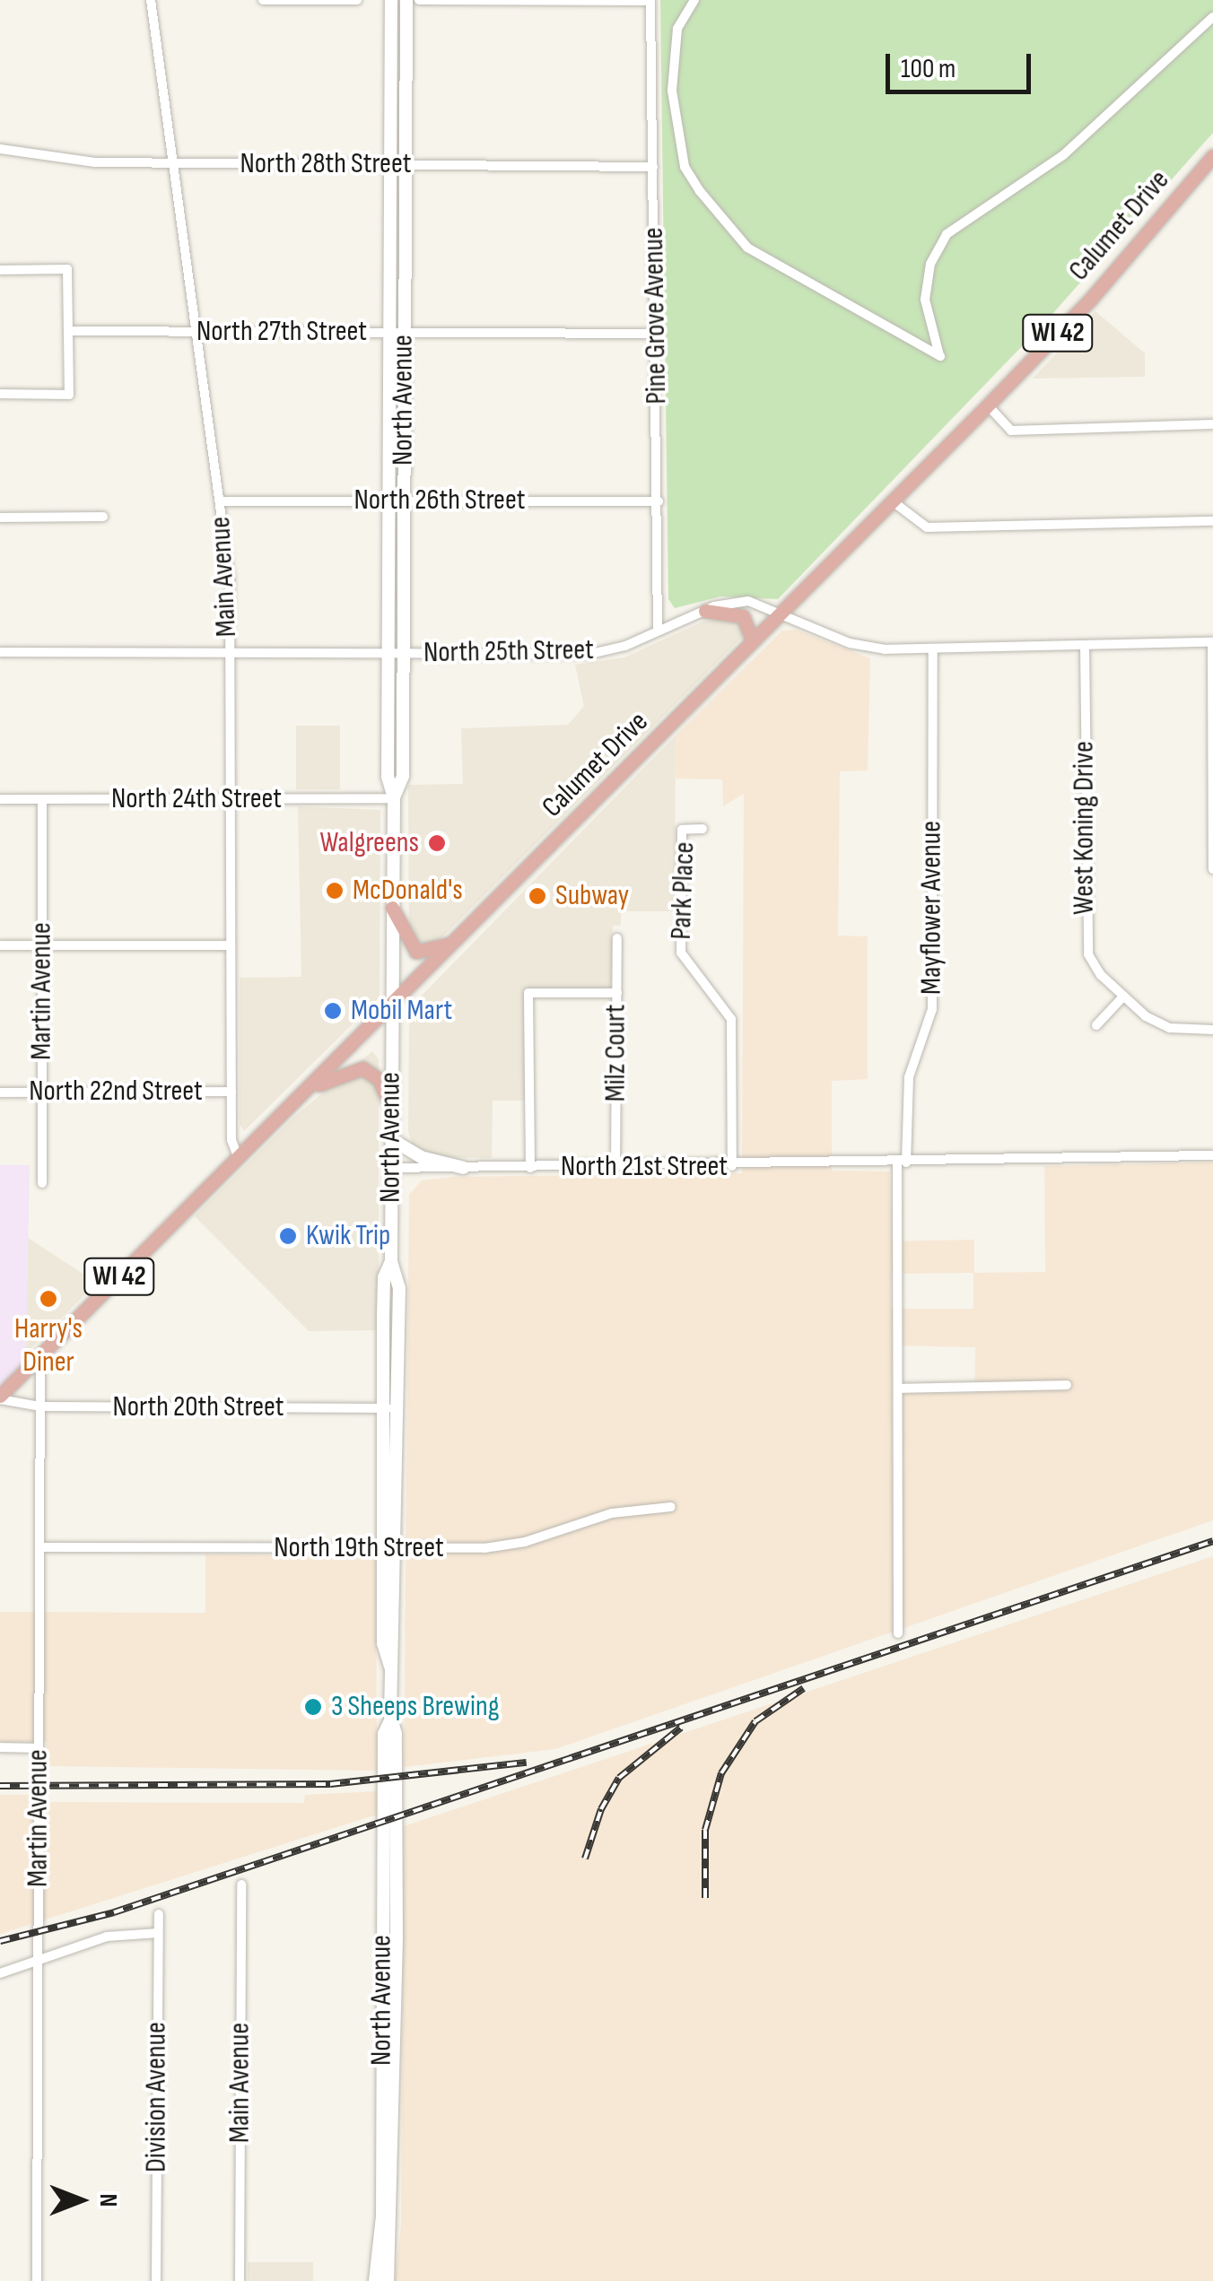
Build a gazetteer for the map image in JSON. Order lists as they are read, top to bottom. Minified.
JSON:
{"streets":{"main road":["Calumet Drive","WI 42","North Avenue"],"street":["North 28th Street","Pine Grove Avenue","North 27th Street","North 26th Street","Main Avenue","North 25th Street","North 24th Street","West Koning Drive","Park Place","Mayflower Avenue","Martin Avenue","Milz Court","North 22nd Street","North 21st Street","North 20th Street","North 19th Street","Division Avenue"]},"crossings":[["North 28th Street","Pine Grove Avenue"],["North 28th Street","North Avenue"],["North 28th Street","Main Avenue"],["Calumet Drive","North Avenue"],["Calumet Drive","Main Avenue"],["Calumet Drive","North 25th Street"],["Calumet Drive","Martin Avenue"],["Calumet Drive","North 20th Street"],["Pine Grove Avenue","North 27th Street"],["Pine Grove Avenue","North 26th Street"],["Pine Grove Avenue","North 25th Street"],["North 27th Street","North Avenue"],["North 27th Street","Main Avenue"],["North Avenue","North 26th Street"],["North Avenue","North 25th Street"],["North Avenue","North 24th Street"],["North Avenue","North 21st Street"],["North Avenue","North 20th Street"],["North Avenue","North 19th Street"],["North 26th Street","Main Avenue"],["Main Avenue","North 25th Street"],["Main Avenue","North 24th Street"],["Main Avenue","North 22nd Street"],["North 25th Street","West Koning Drive"],["North 25th Street","Mayflower Avenue"],["North 24th Street","Martin Avenue"],["Park Place","North 21st Street"],["Mayflower Avenue","North 21st Street"],["Martin Avenue","North 22nd Street"],["Martin Avenue","North 20th Street"],["Martin Avenue","North 19th Street"],["Milz Court","North 21st Street"]],"places":["Walgreens","McDonald's","Subway","Mobil Mart","Kwik Trip","Harry's Diner","3 Sheeps Brewing"],"scale_bar":"100 m","north":"right"}
